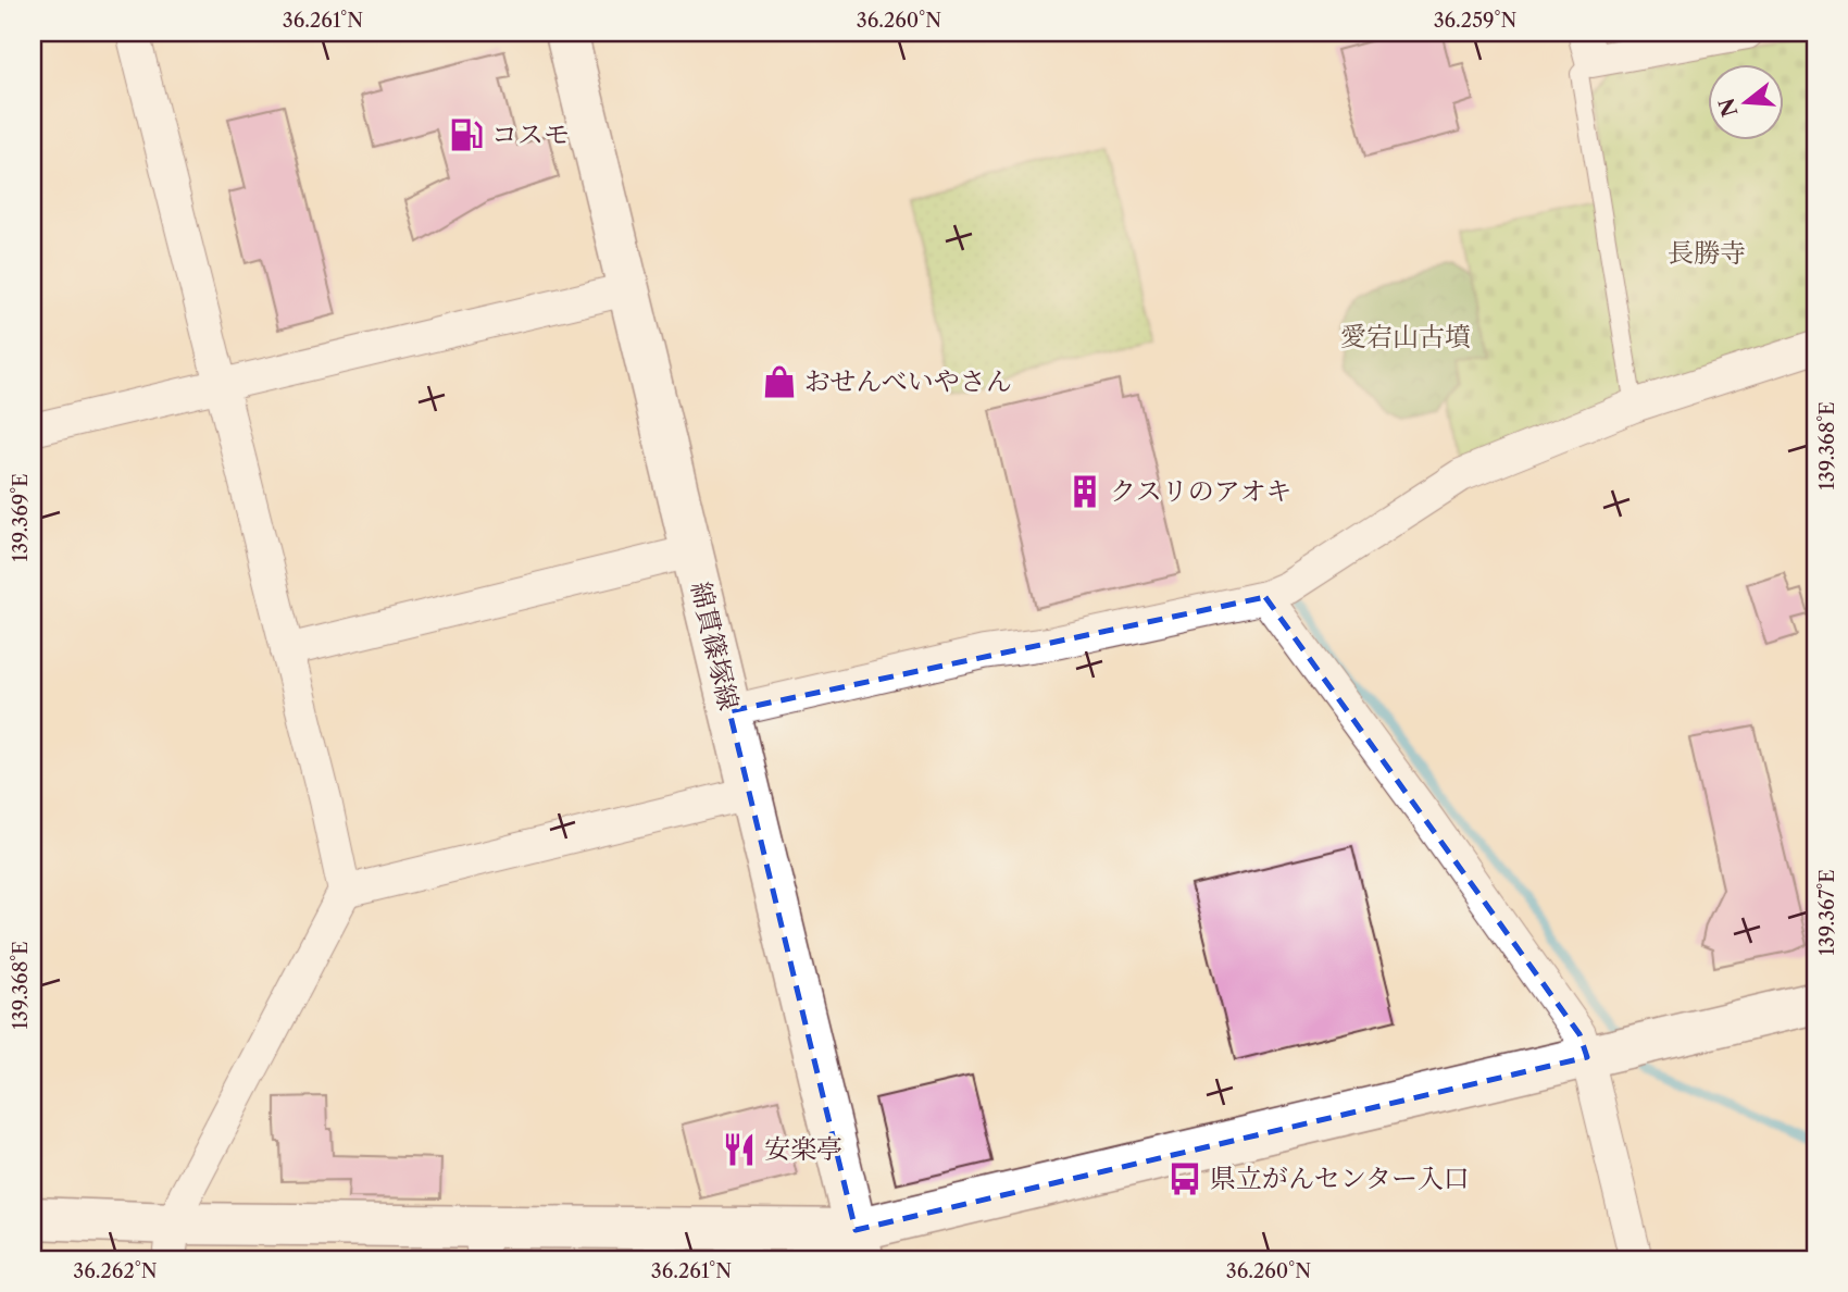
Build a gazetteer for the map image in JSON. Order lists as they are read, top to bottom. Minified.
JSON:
{"streets":{"street":["綿貫篠塚線"]},"parks":["長勝寺","愛宕山古墳"],"places":{"fuel station":["コスモ"],"shop":["おせんべいやさん"],"building":["クスリのアオキ"],"restaurant":["安楽亭"],"bus stop":["県立がんセンター入口"]},"north":"left","coordinates":["36.261°N","36.260°N","36.259°N","139.368°E","139.369°E","139.367°E","36.262°N"]}
